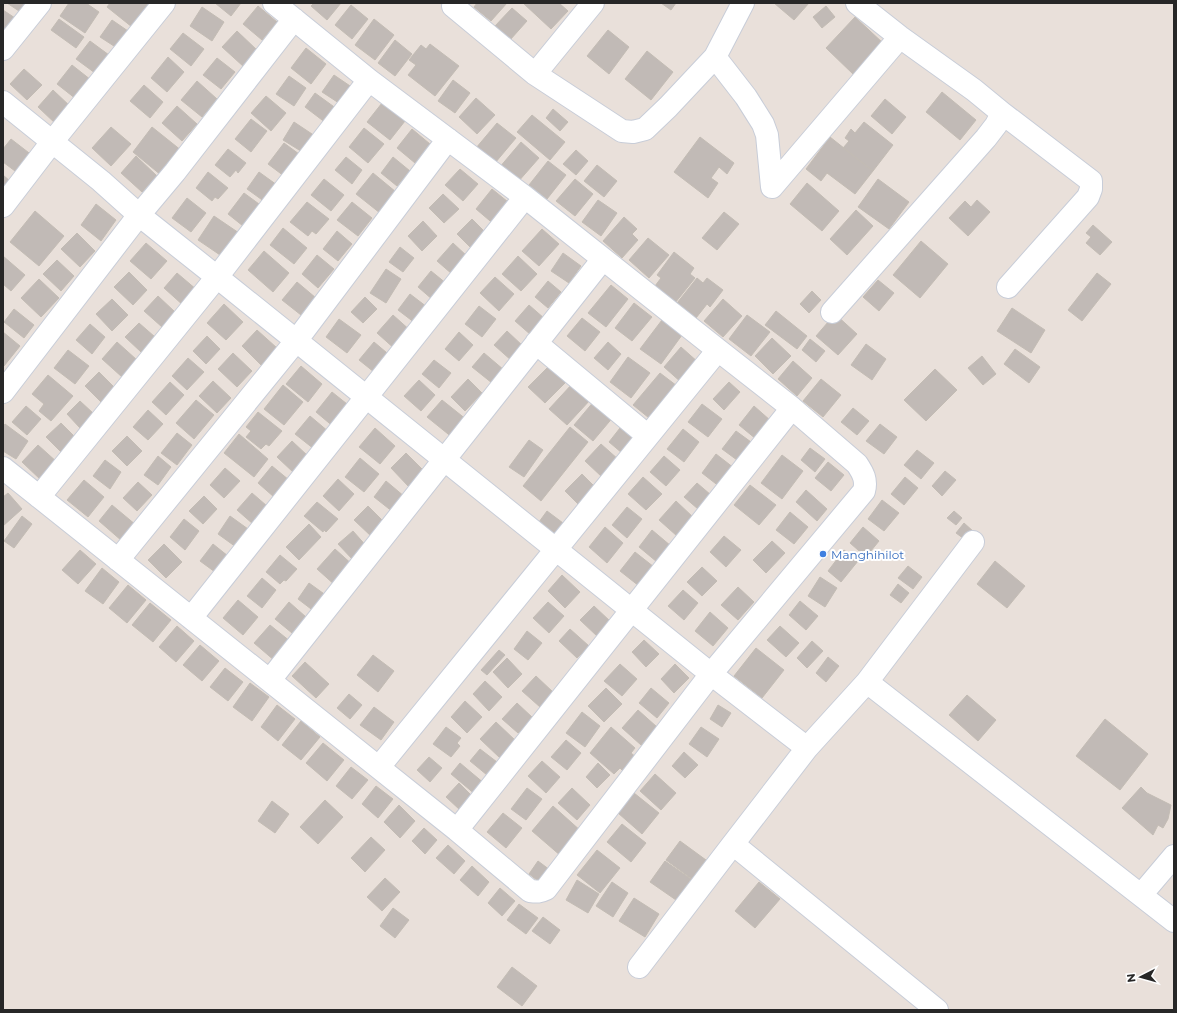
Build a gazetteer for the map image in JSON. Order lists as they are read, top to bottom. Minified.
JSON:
{"places":["Manghihilot"],"north":"left"}
